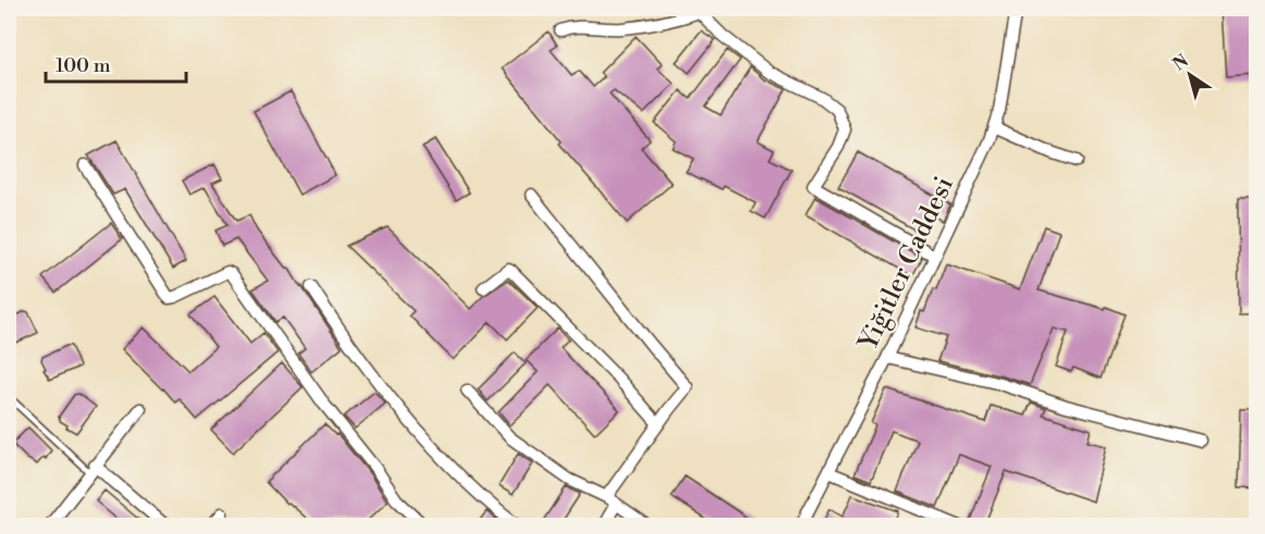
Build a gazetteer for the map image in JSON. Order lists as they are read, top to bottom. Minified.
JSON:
{"streets":{"street":["Yiğitler Caddesi"]},"scale_bar":"100 m","north":"top left"}
